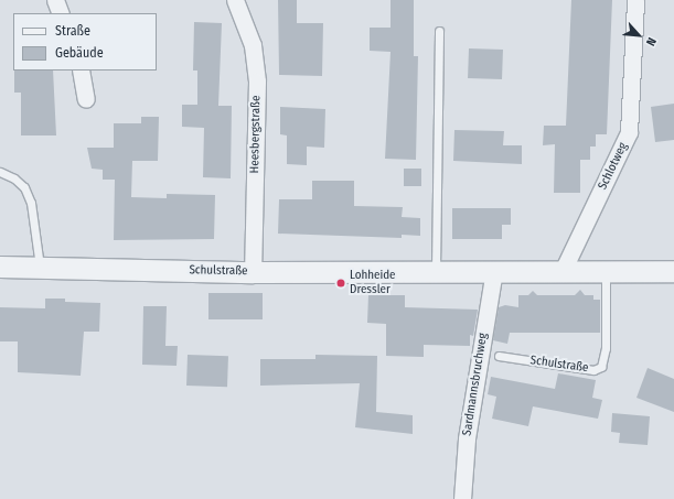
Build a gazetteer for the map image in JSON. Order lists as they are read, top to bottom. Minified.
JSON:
{"streets":{"street":["Heesbergstraße","Schlotweg","Schulstraße","Sardmannsbruchweg"]},"crossings":[["Heesbergstraße","Schulstraße"],["Schlotweg","Schulstraße"],["Schulstraße","Sardmannsbruchweg"]],"places":["Lohheide Dressler"],"legend":["Straße","Gebäude"],"north":"bottom right"}
